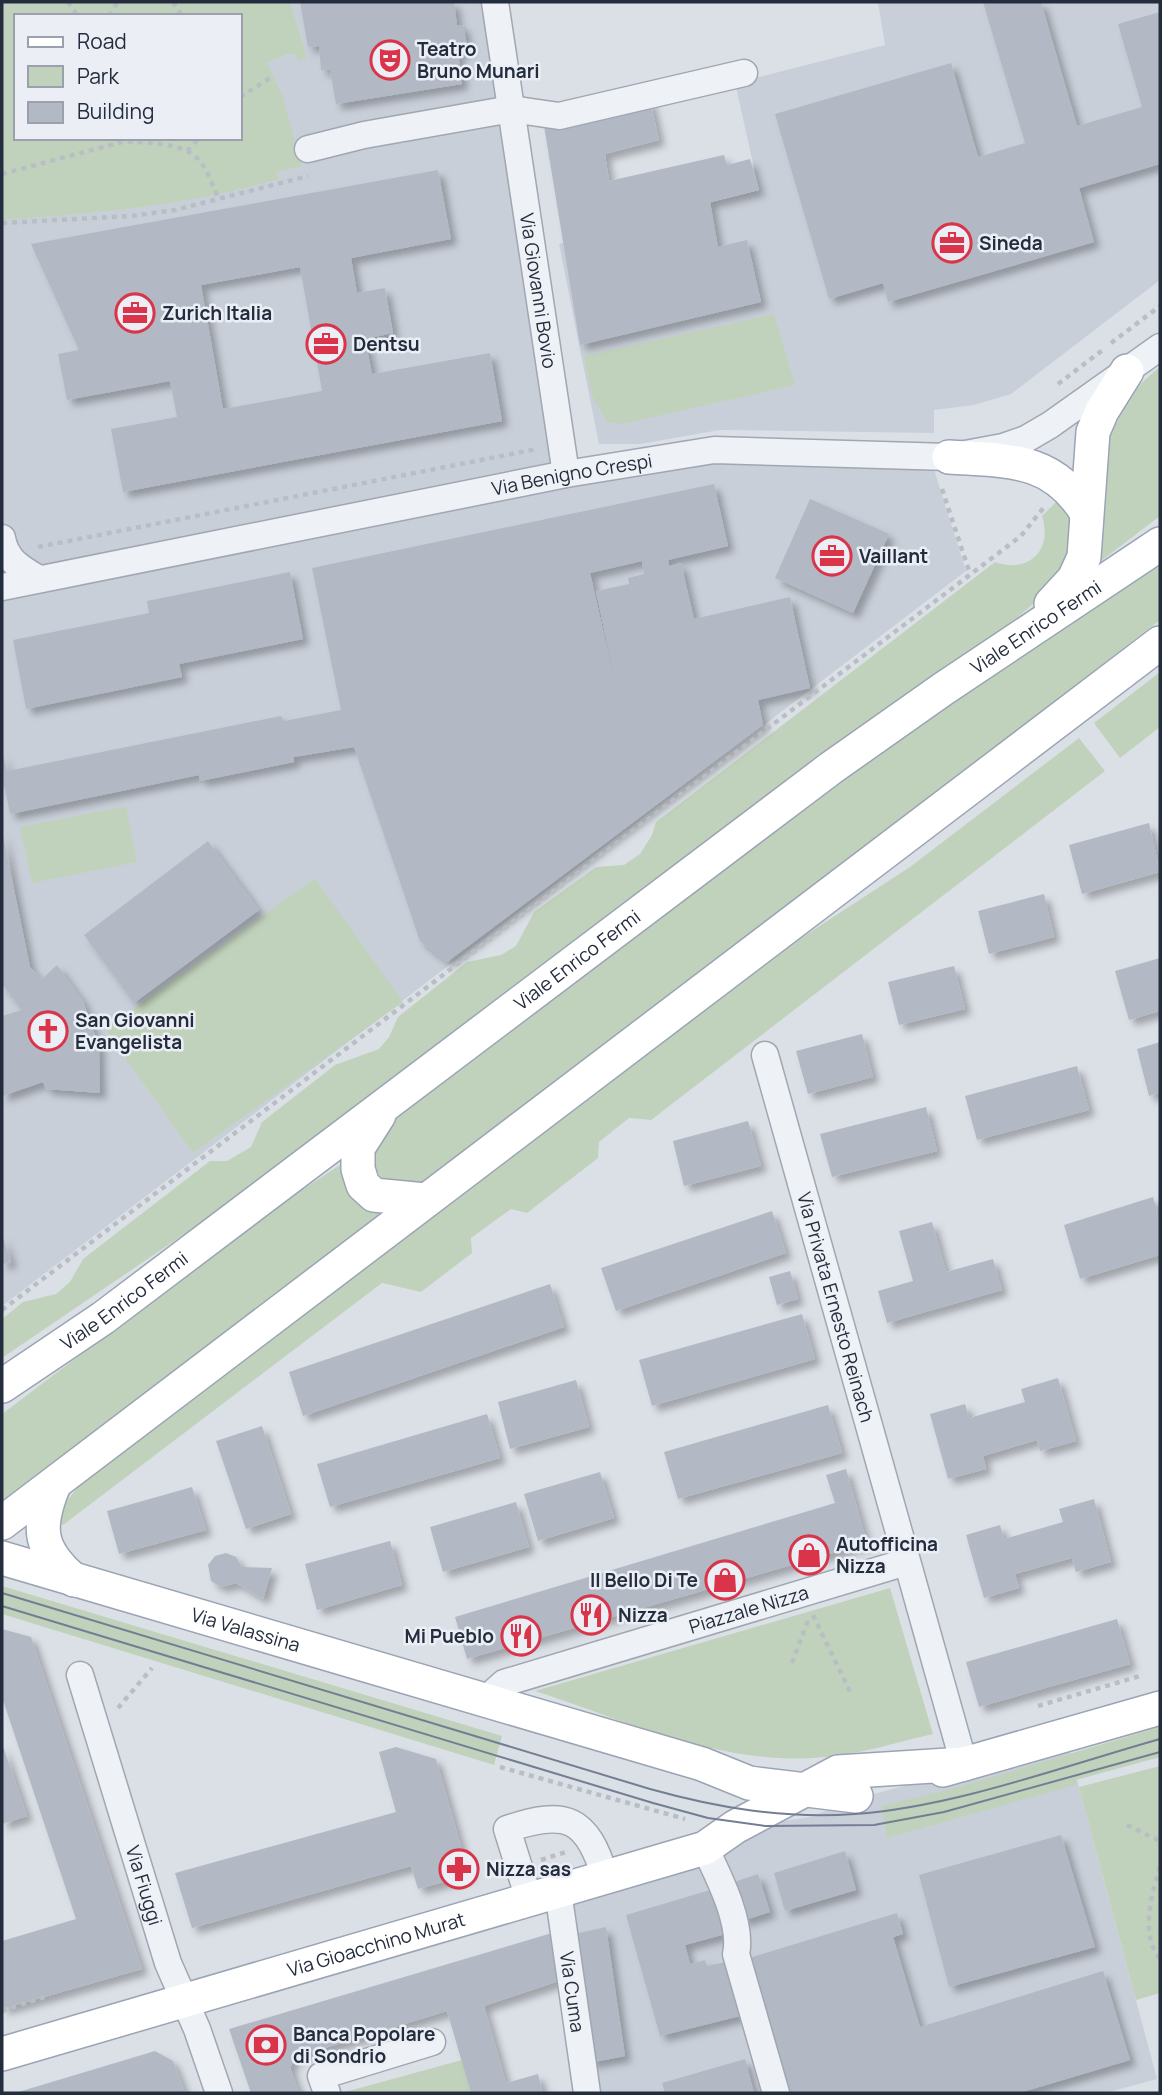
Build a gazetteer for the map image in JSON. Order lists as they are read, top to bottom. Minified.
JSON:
{"streets":{"main road":["Viale Enrico Fermi","Via Valassina","Via Gioacchino Murat"],"street":["Via Giovanni Bovio","Via Benigno Crespi","Via Privata Ernesto Reinach","Piazzale Nizza","Via Fiuggi","Via Cuma"]},"crossings":[["Via Giovanni Bovio","Via Benigno Crespi"],["Via Privata Ernesto Reinach","Piazzale Nizza"],["Piazzale Nizza","Via Valassina"],["Via Fiuggi","Via Gioacchino Murat"],["Via Gioacchino Murat","Via Cuma"]],"places":{"theatre":["Teatro Bruno Munari"],"office":["Sineda","Zurich Italia","Dentsu","Vaillant"],"church":["San Giovanni Evangelista"],"shop":["Autofficina Nizza","Il Bello Di Te"],"restaurant":["Nizza","Mi Pueblo"],"pharmacy":["Nizza sas"],"bank":["Banca Popolare di Sondrio"]},"legend":["Road","Park","Building"]}
